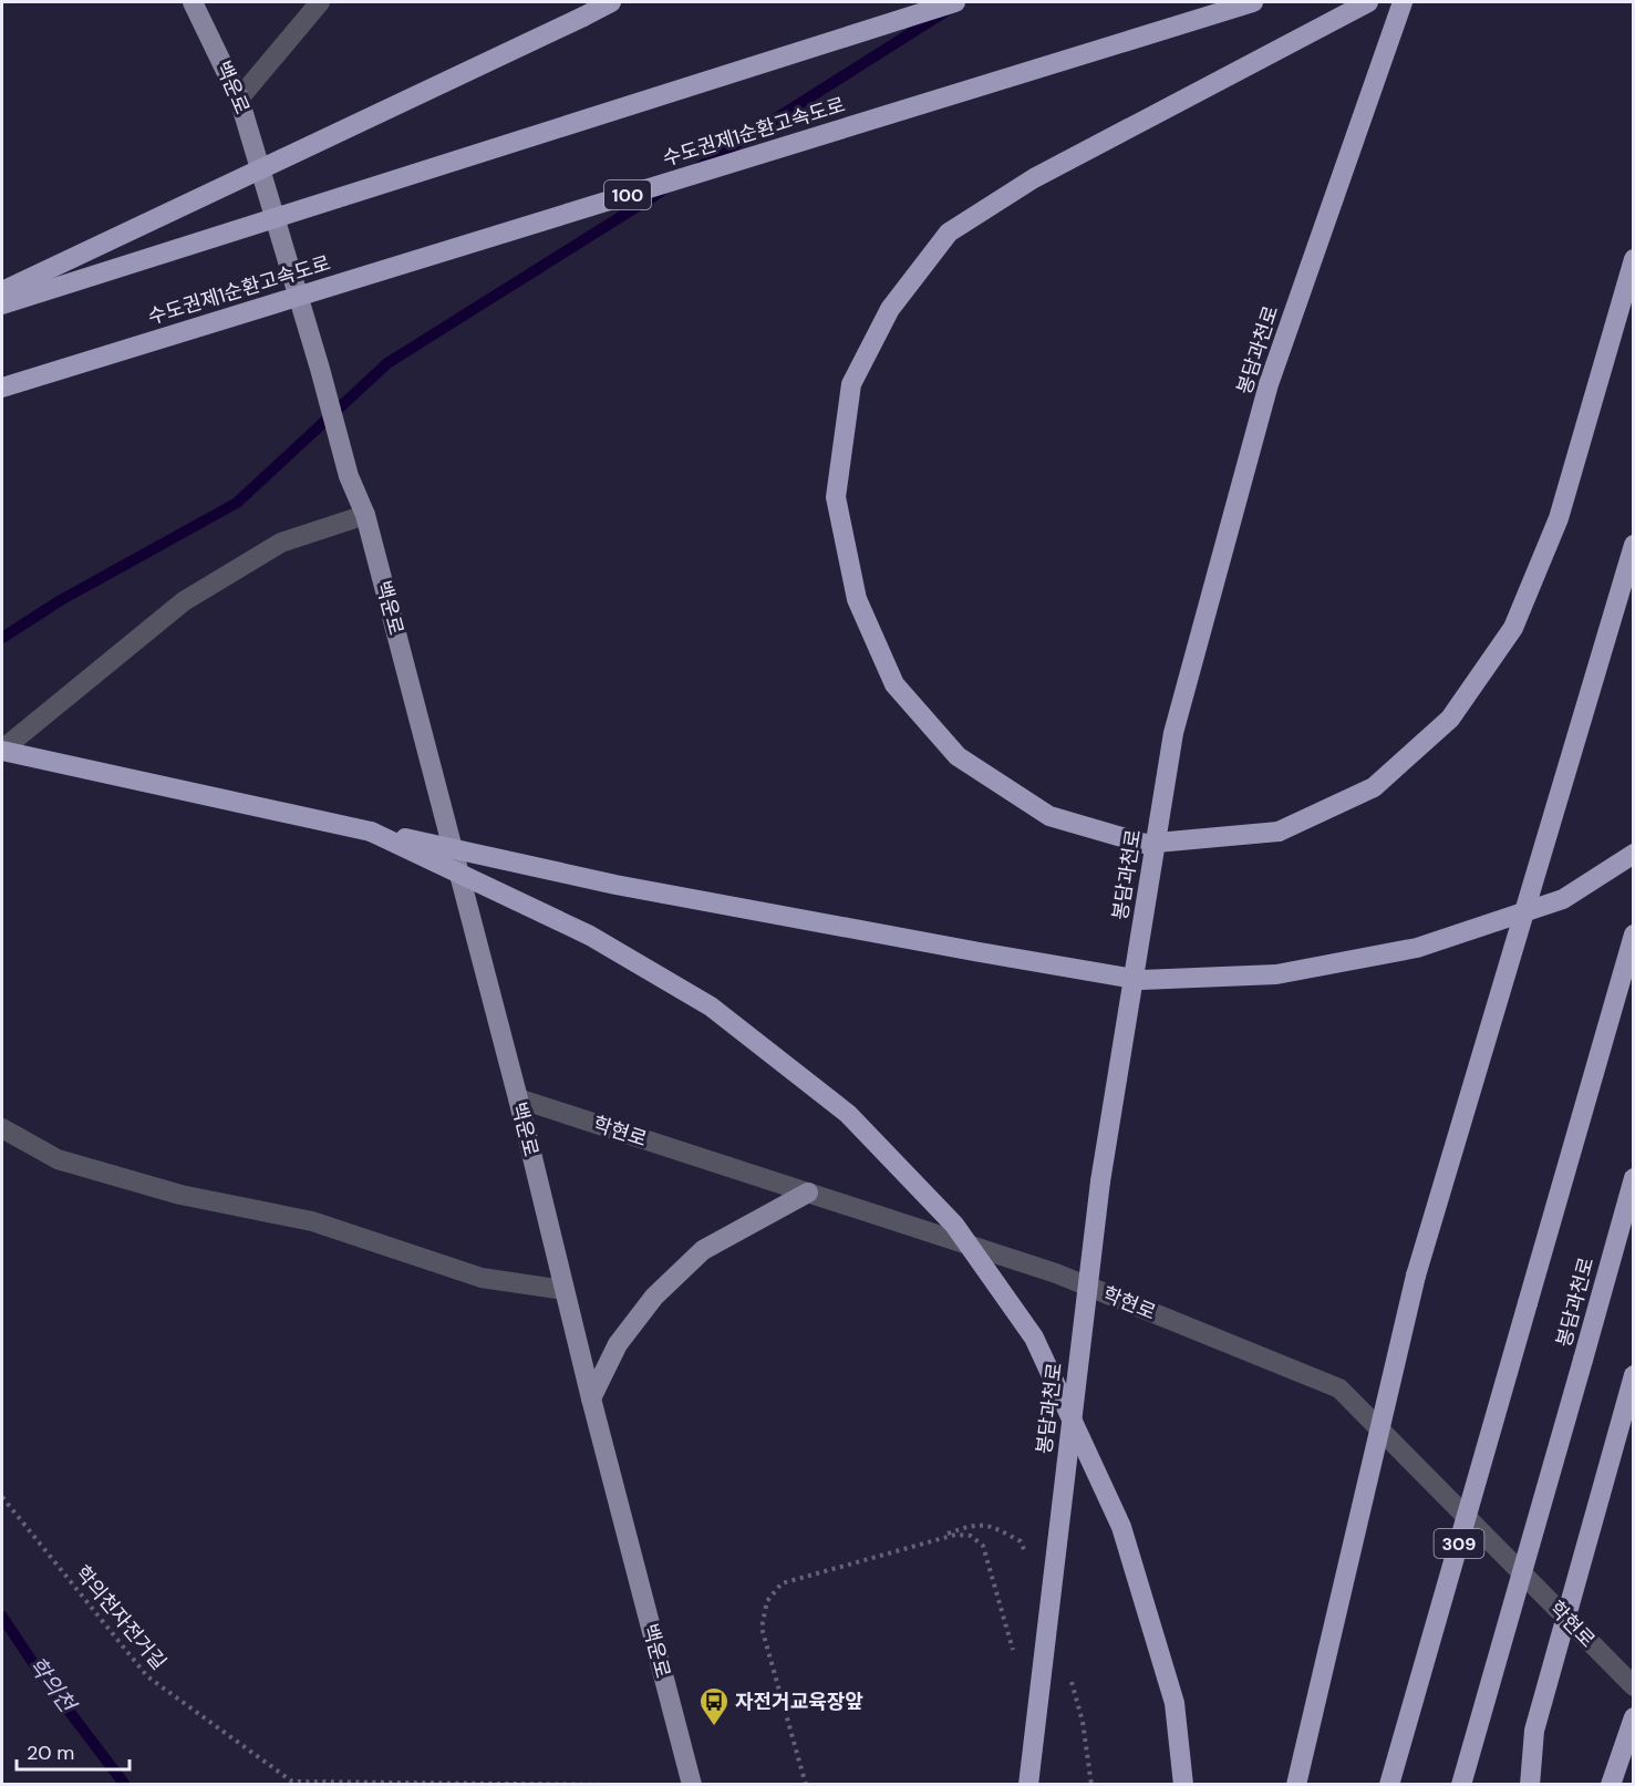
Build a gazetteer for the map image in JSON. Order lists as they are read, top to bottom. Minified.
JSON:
{"streets":{"highway":["수도권제1순환고속도로","100","봉담과천로","309"],"main road":["백운로"],"street":["학현로"],"path":["학의천자전거길"]},"crossings":[["백운로","학현로"]],"water":["학의천"],"places":{"bus stop":["자전거교육장앞"]},"scale_bar":"20 m"}
